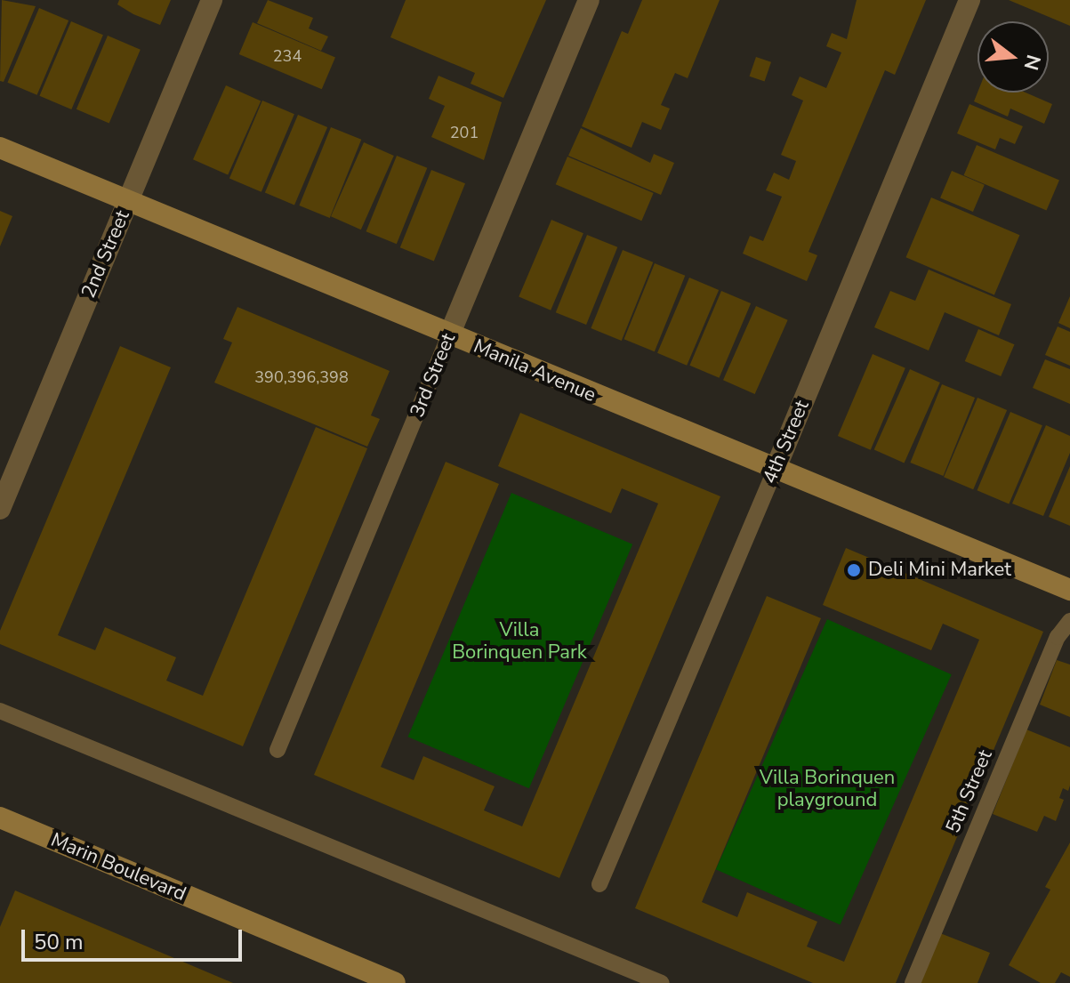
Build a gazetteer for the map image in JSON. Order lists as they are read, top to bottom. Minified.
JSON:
{"streets":{"street":["2nd Street","Manila Avenue","3rd Street","4th Street","Marin Boulevard"],"lane":["5th Street"]},"crossings":[["2nd Street","Manila Avenue"],["Manila Avenue","3rd Street"],["Manila Avenue","4th Street"]],"parks":["Villa Borinquen Park","Villa Borinquen playground"],"places":["Deli Mini Market"],"house_numbers":["234","201","390,396,398"],"scale_bar":"50 m","north":"right"}
